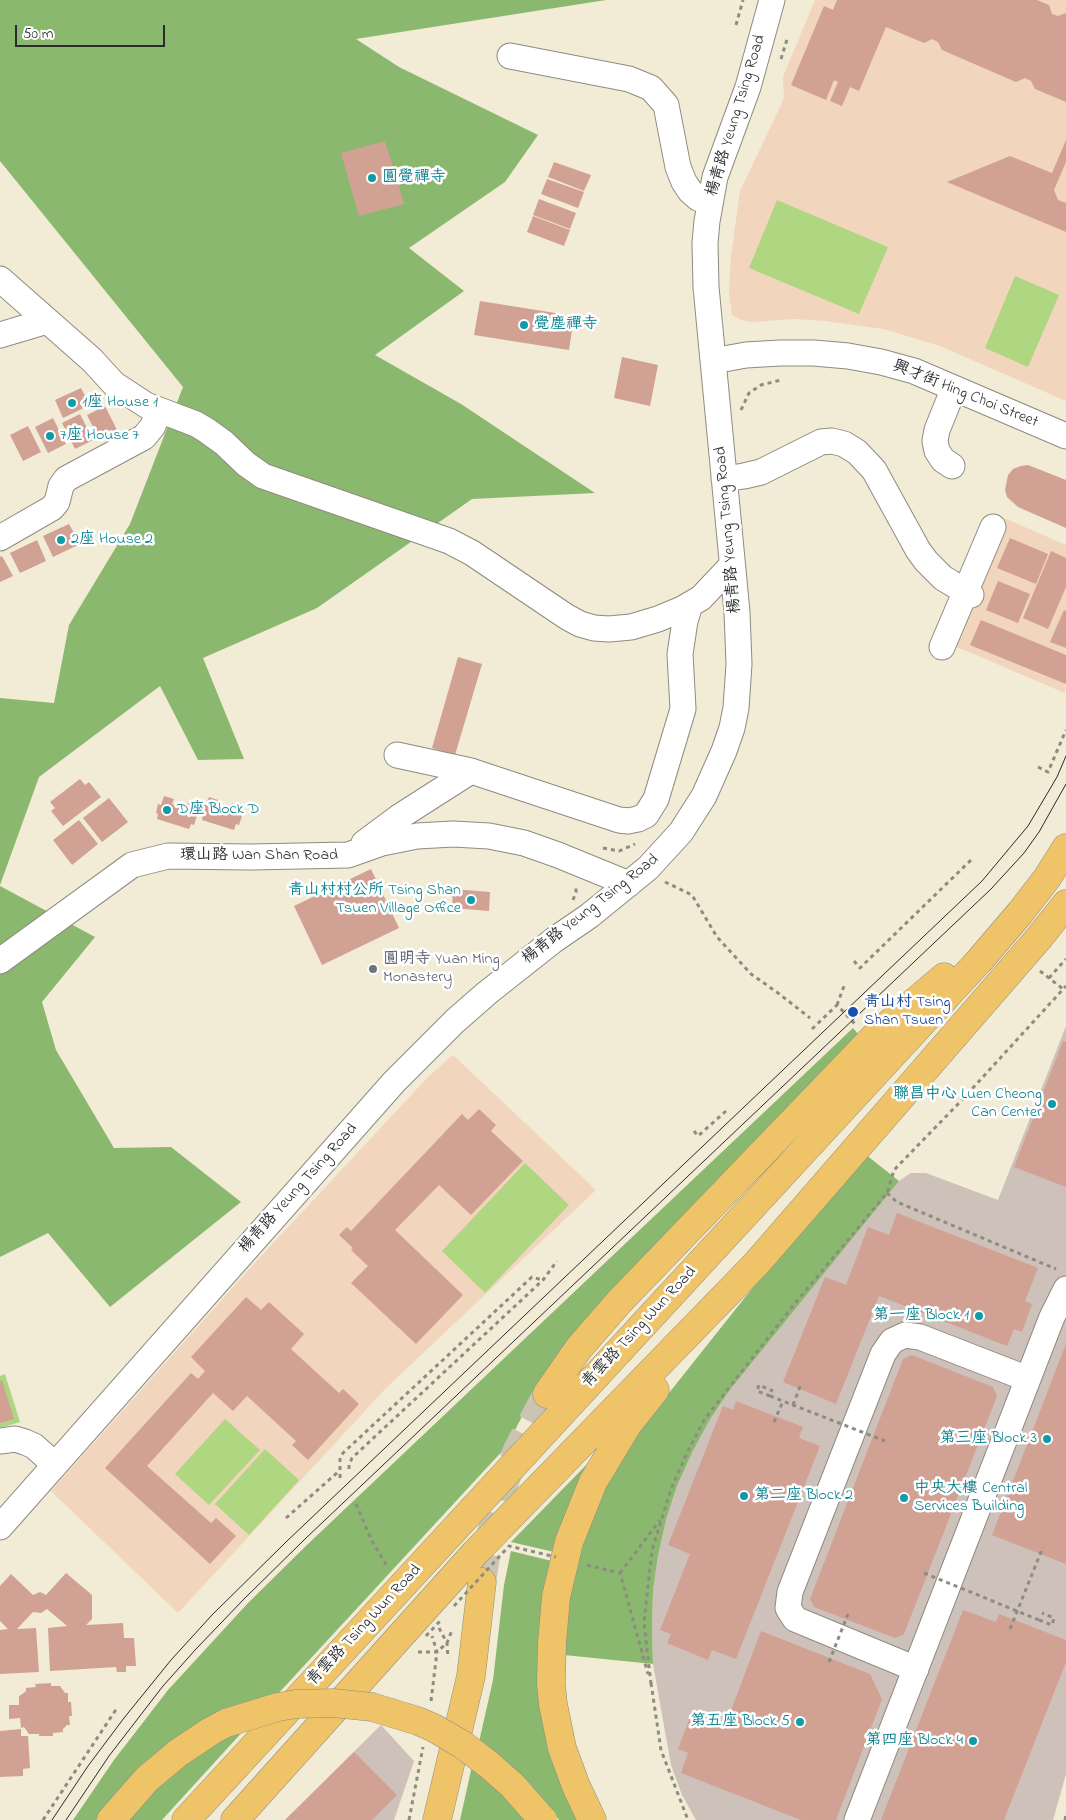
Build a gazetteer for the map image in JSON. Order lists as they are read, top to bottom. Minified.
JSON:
{"streets":{"main road":["青雲路 Tsing Wun Road"],"street":["楊青路 Yeung Tsing Road","興才街 Hing Choi Street","環山路 Wan Shan Road"]},"crossings":[["楊青路 Yeung Tsing Road","興才街 Hing Choi Street"],["楊青路 Yeung Tsing Road","環山路 Wan Shan Road"]],"places":["圓覺禪寺","覺塵禪寺","1座 House 1","7座 House 7","2座 House 2","D座 Block D","青山村村公所 Tsing Shan Tsuen Village Office","圓明寺 Yuan Ming Monastery","青山村 Tsing Shan Tsuen","聯昌中心 Luen Cheong Can Center","第一座 Block 1","第三座 Block 3","第二座 Block 2","中央大樓 Central Services Building","第五座 Block 5","第四座 Block 4"],"scale_bar":"50 m"}
